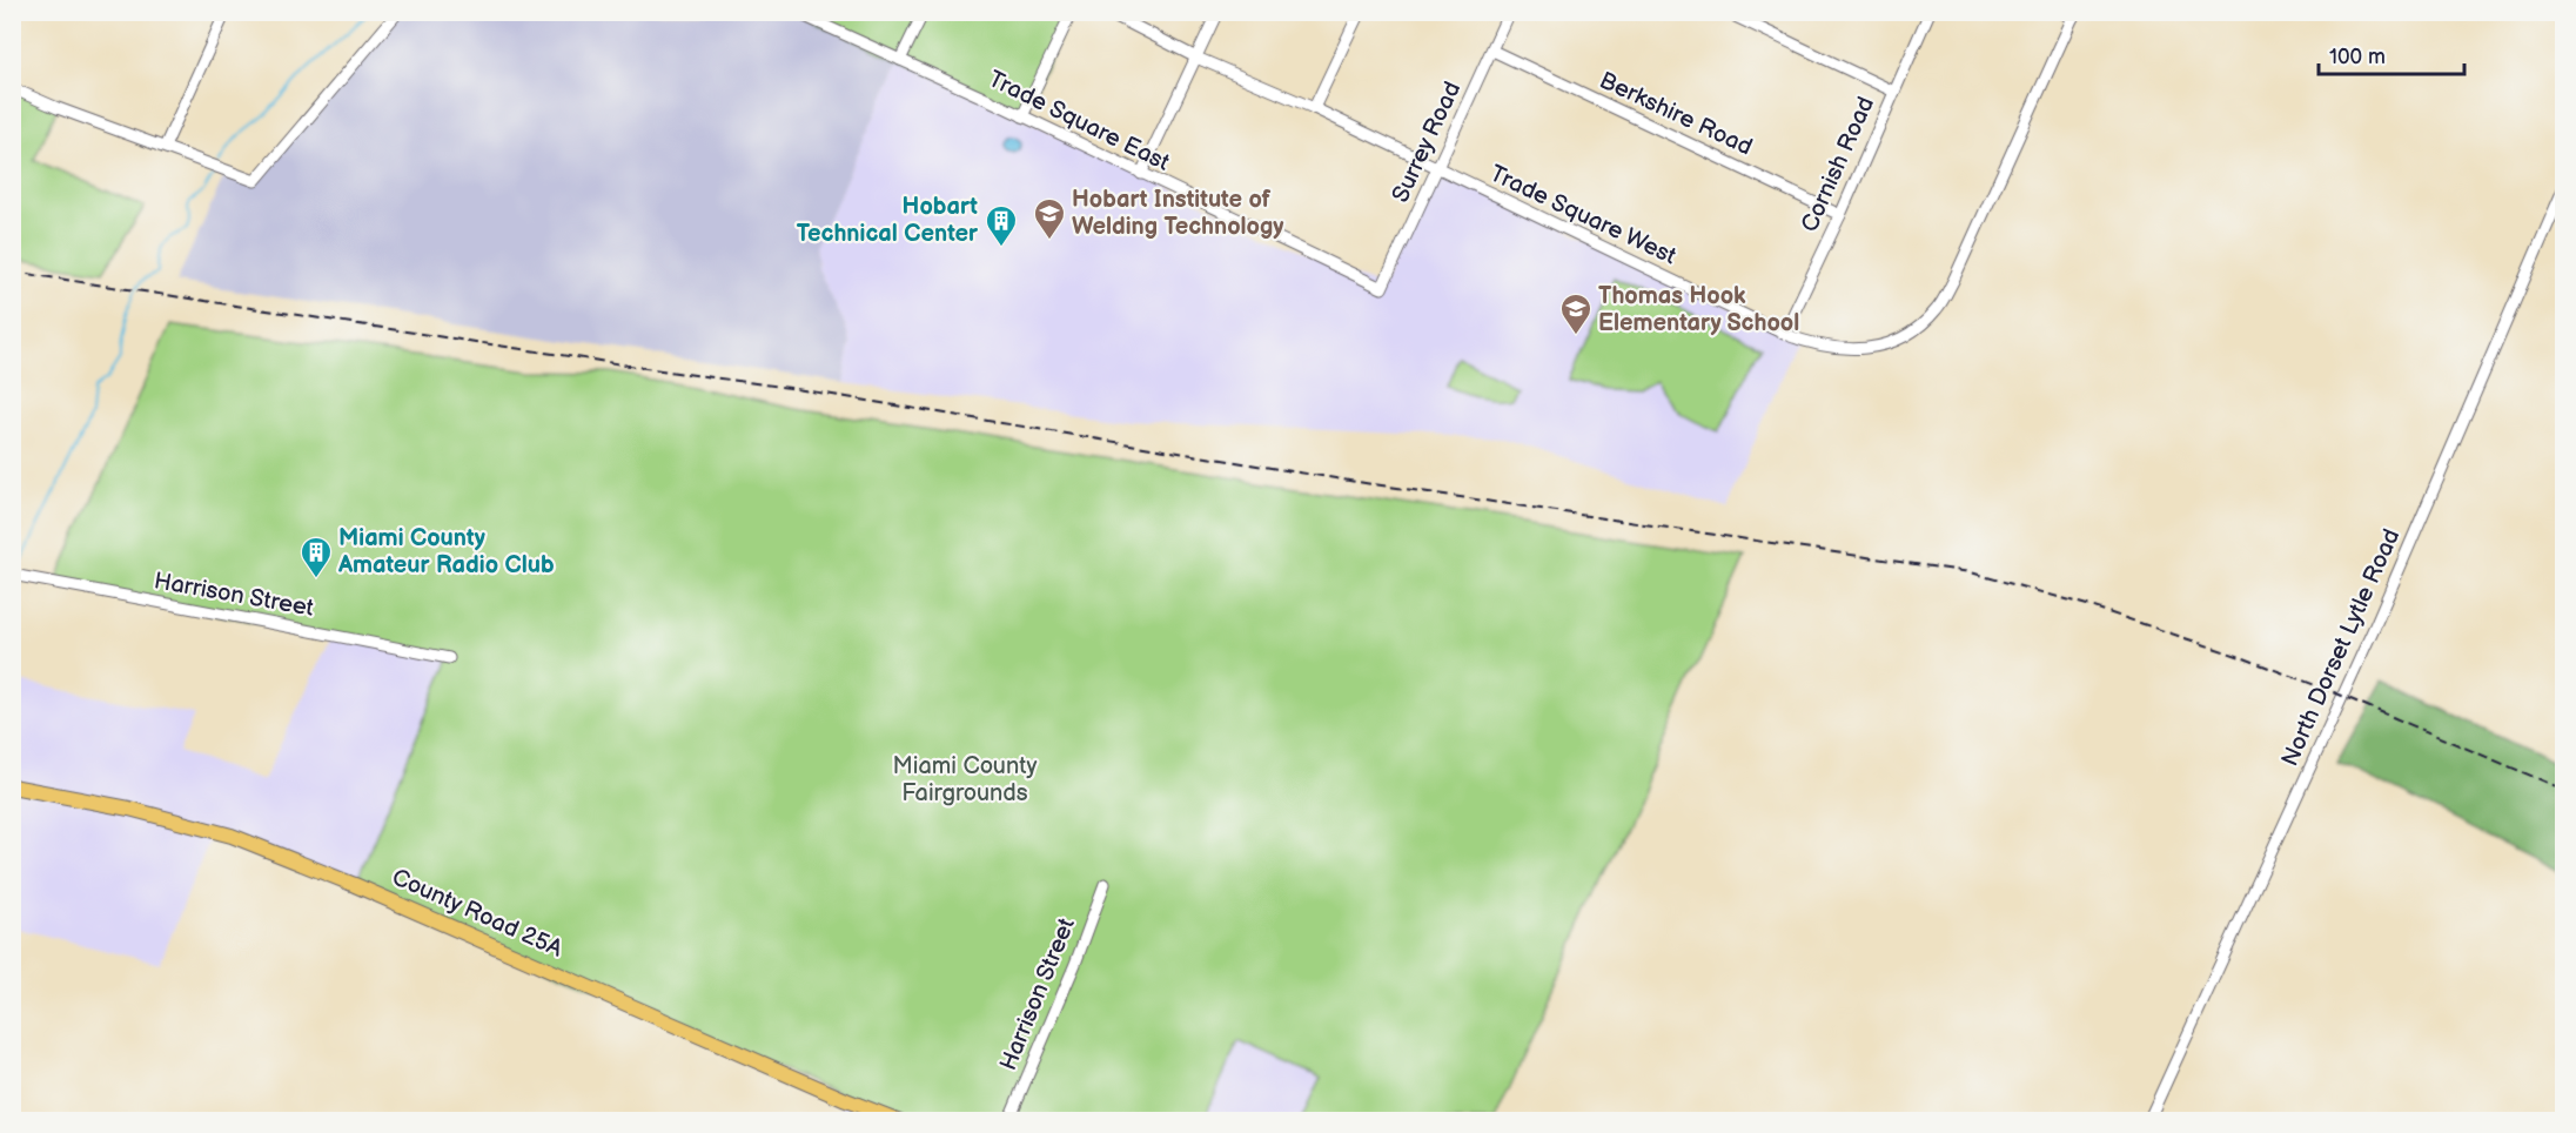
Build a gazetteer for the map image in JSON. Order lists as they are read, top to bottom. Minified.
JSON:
{"streets":{"main road":["County Road 25A"],"street":["Berkshire Road","Trade Square East","Surrey Road","Cornish Road","Trade Square West","Harrison Street","North Dorset Lytle Road"]},"crossings":[["Berkshire Road","Surrey Road"],["Berkshire Road","Cornish Road"],["Trade Square East","Surrey Road"],["Surrey Road","Trade Square West"],["Cornish Road","Trade Square West"]],"parks":["Miami County Fairgrounds"],"places":{"school or university":["Hobart Institute of Welding Technology","Thomas Hook Elementary School"],"building":["Hobart Technical Center","Miami County Amateur Radio Club"]},"scale_bar":"100 m"}
